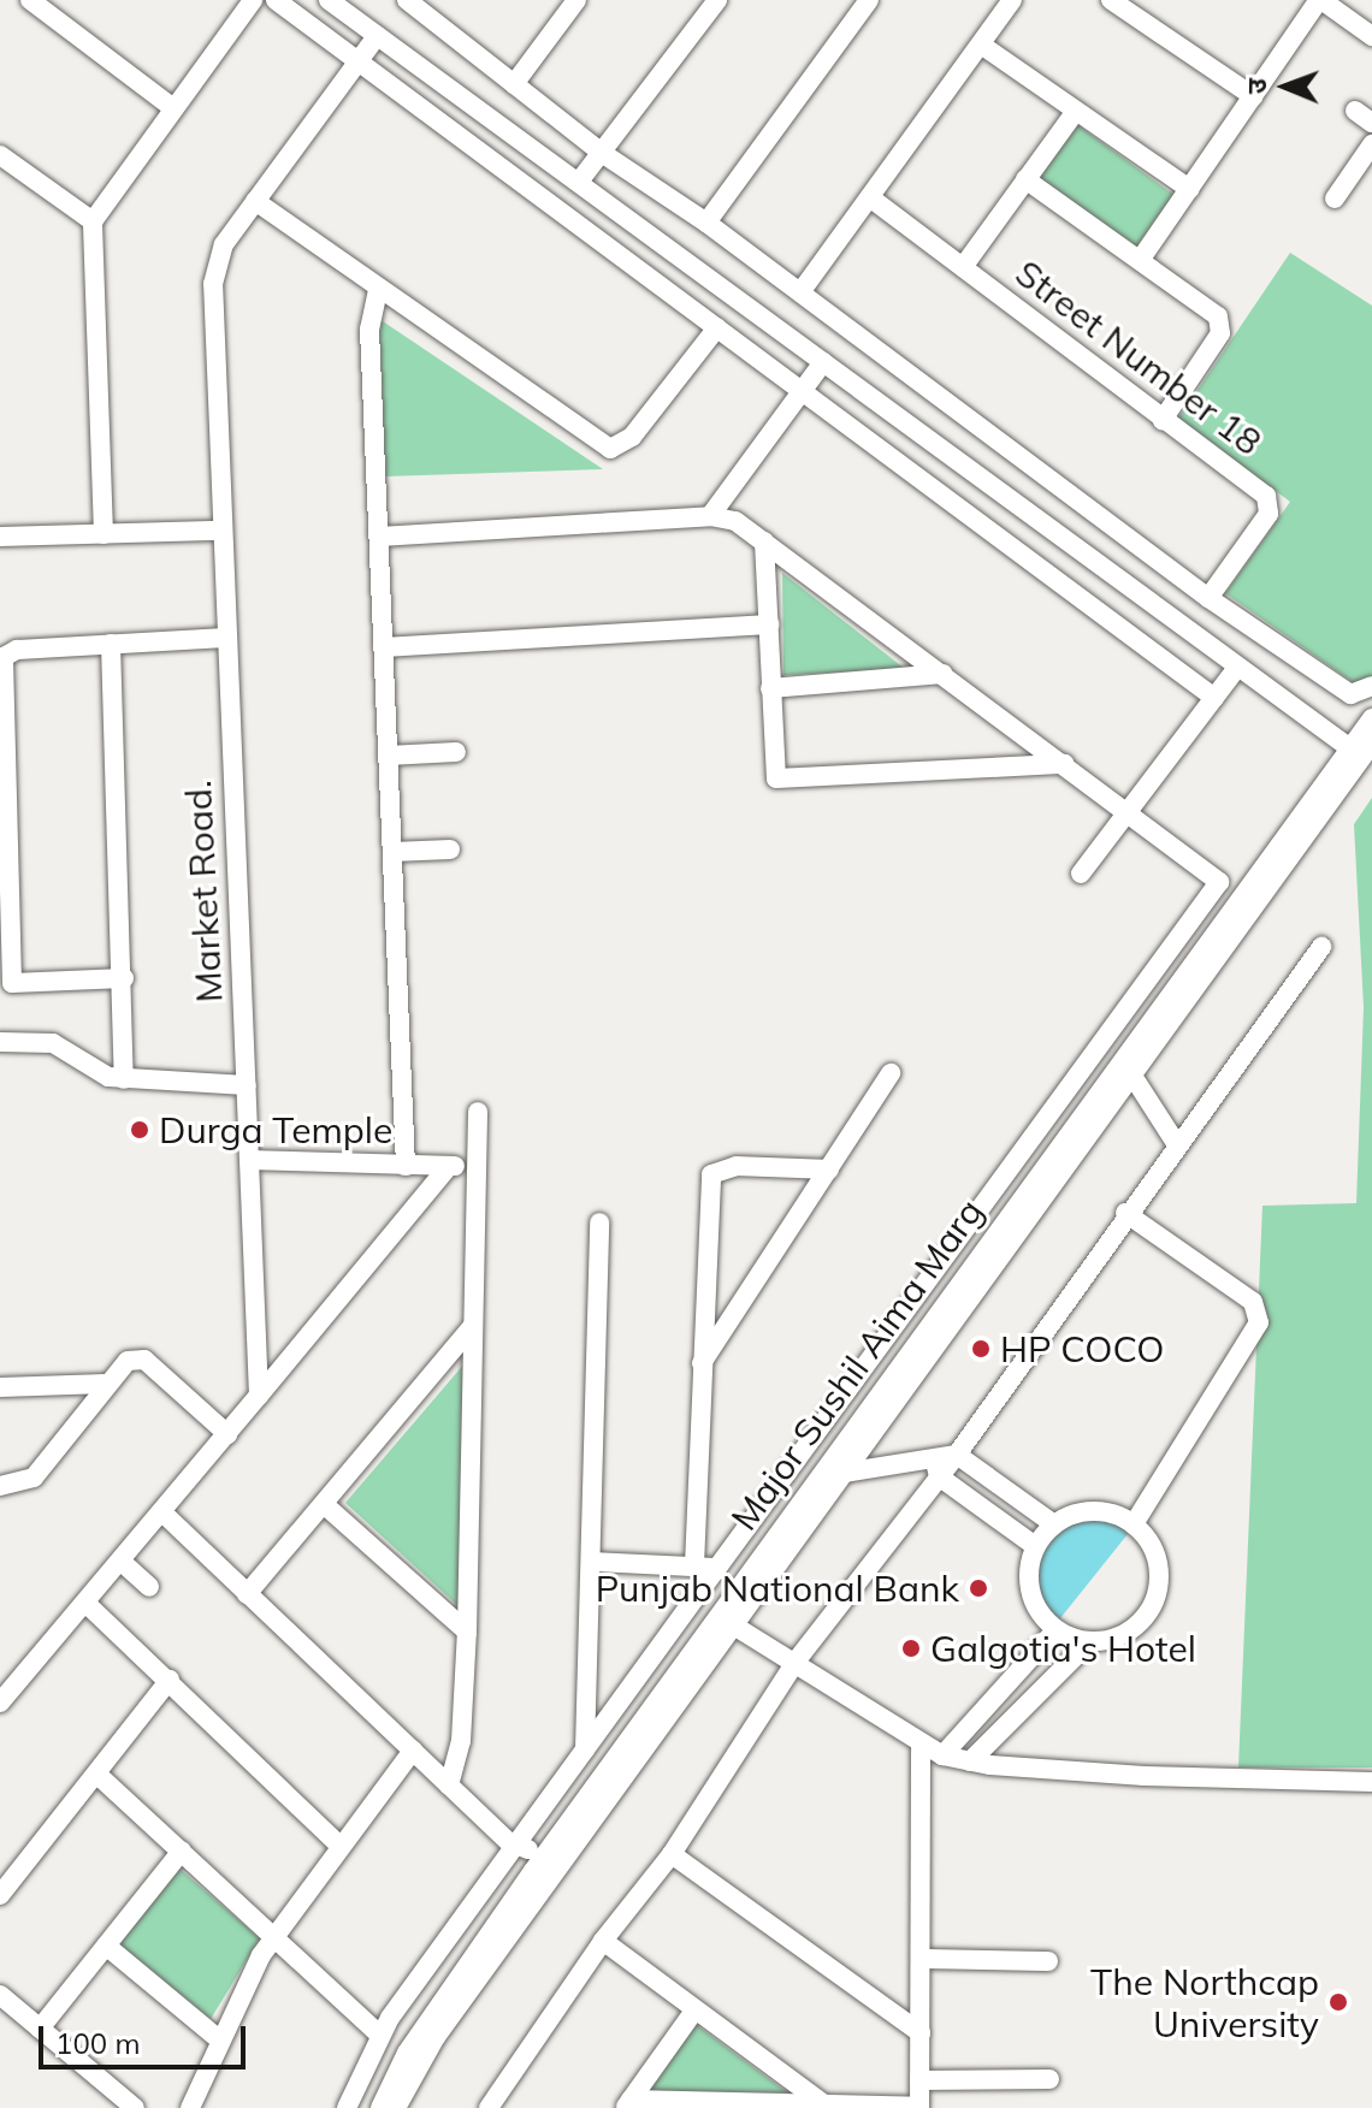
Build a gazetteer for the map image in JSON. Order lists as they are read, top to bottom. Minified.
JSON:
{"streets":{"street":["Street Number 18","Market Road.","Major Sushil Aima Marg"]},"places":["Durga Temple","HP COCO","Punjab National Bank","Galgotia's Hotel","The Northcap University"],"scale_bar":"100 m","north":"left"}
